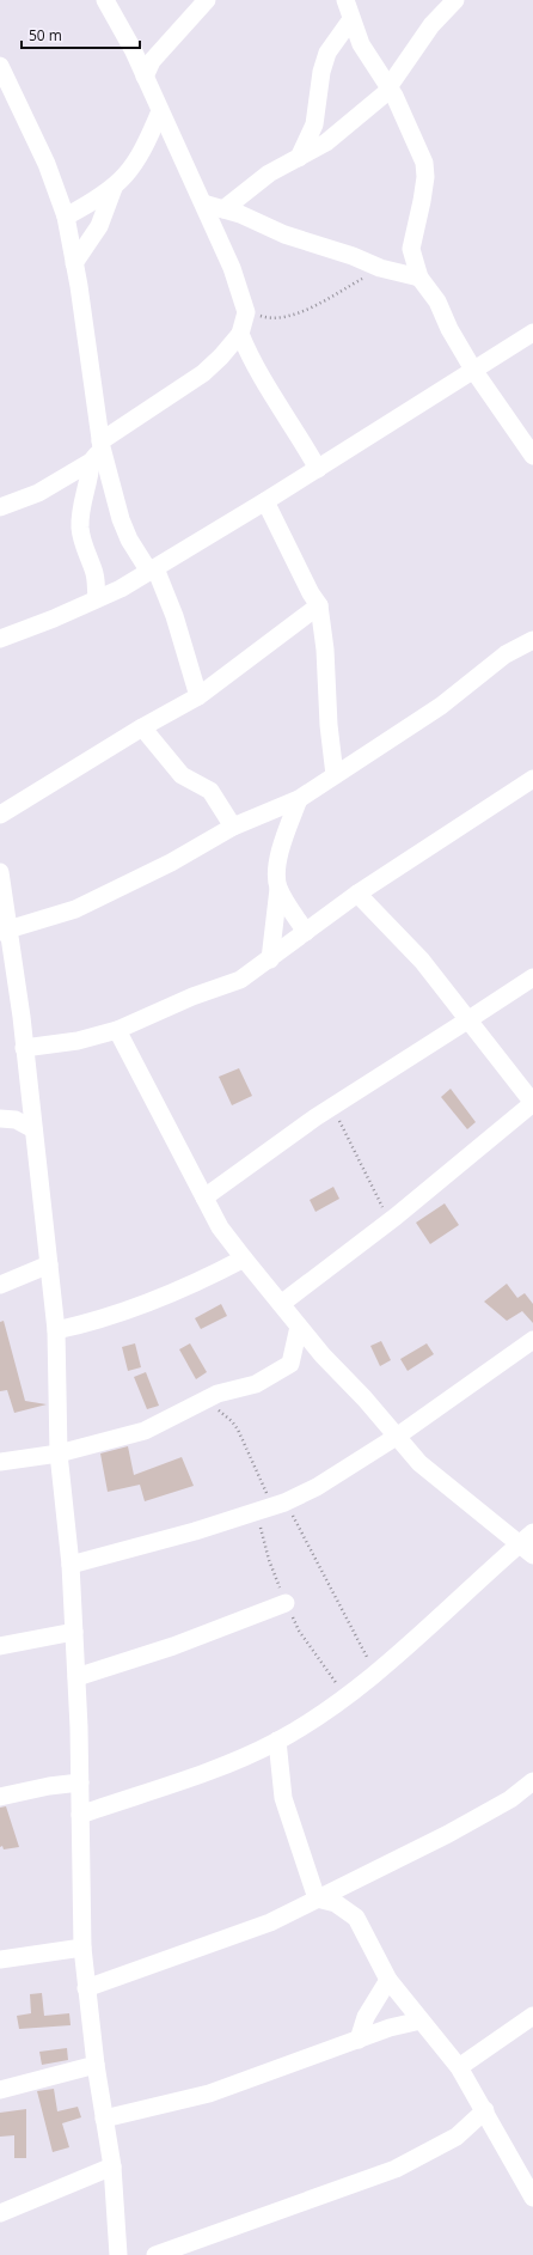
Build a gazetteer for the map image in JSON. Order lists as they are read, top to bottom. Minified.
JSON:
{"scale_bar":"50 m"}
